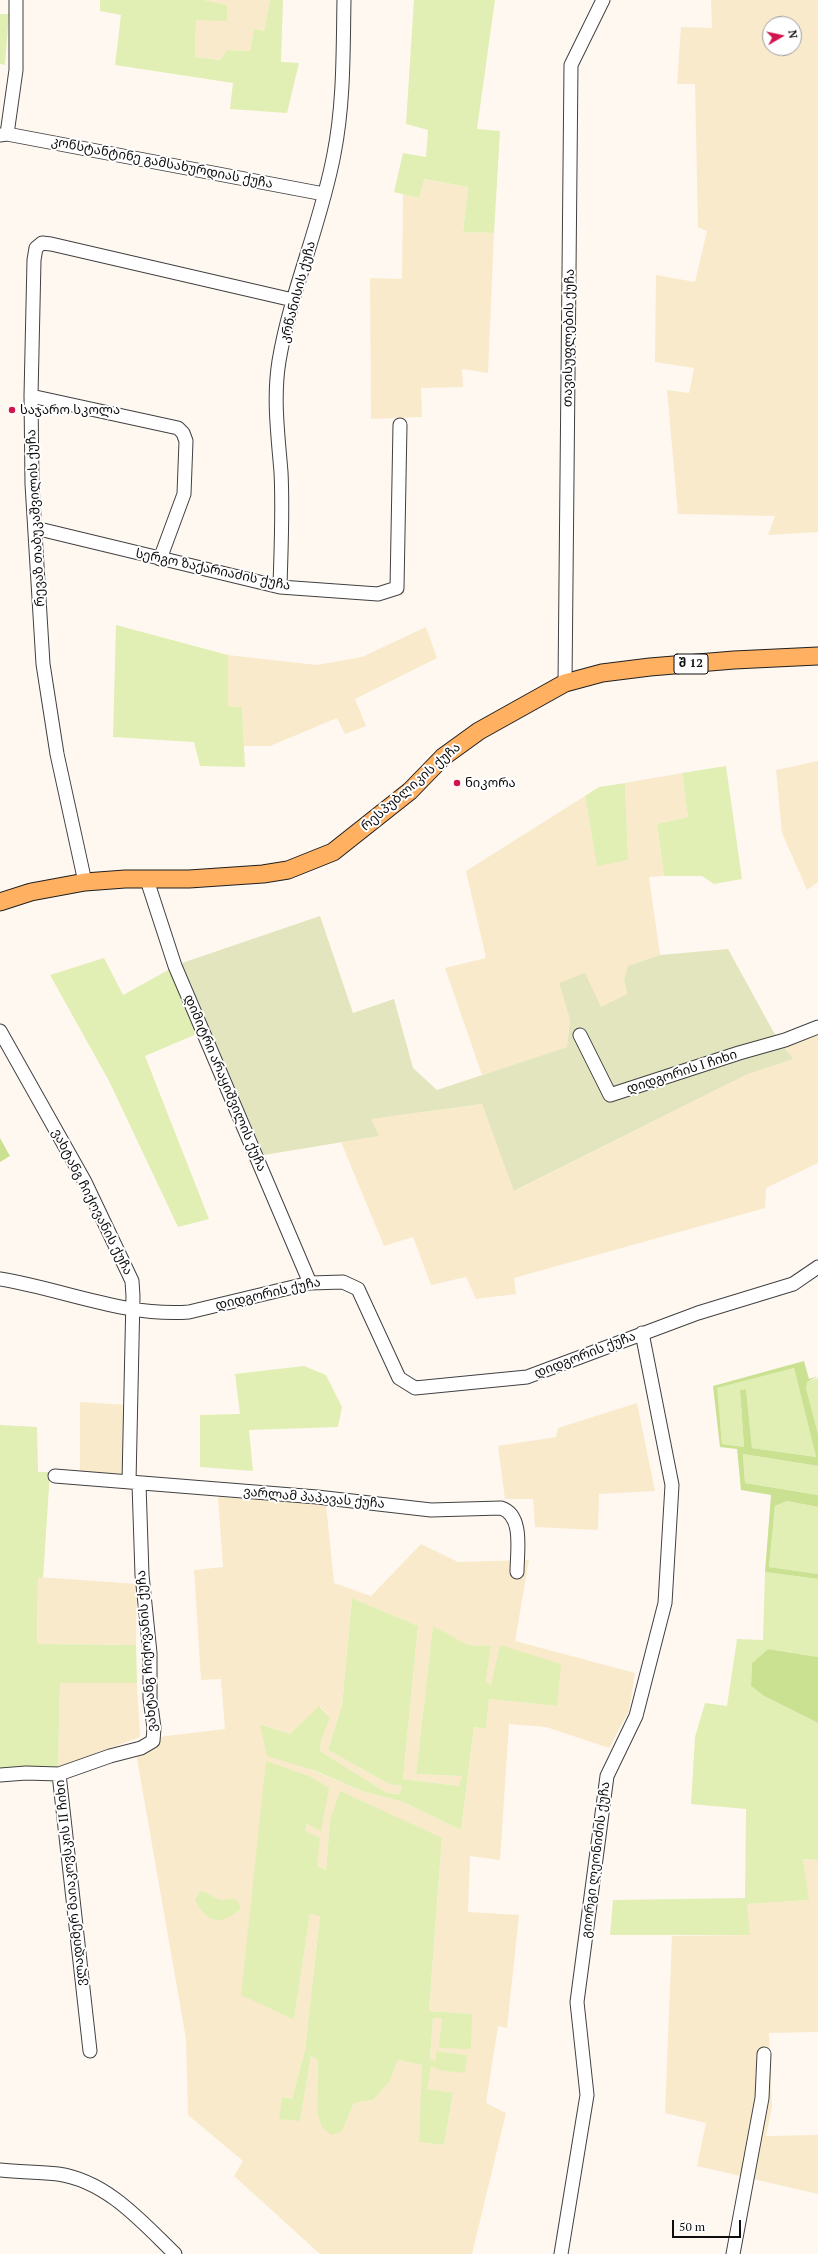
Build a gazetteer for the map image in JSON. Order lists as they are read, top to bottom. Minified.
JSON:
{"streets":{"main road":["შ 12","რესპუბლიკის ქუჩა"],"street":["კონსტანტინე გამსახურდიას ქუჩა","კრწანისის ქუჩა","თავისუფლების ქუჩა","რევაზ თაბუკაშვილის ქუჩა","სერგო ზაქარიაძის ქუჩა","დიდგორის I ჩიხი","დიმიტრი არაყიშვილის ქუჩა","ვახტანგ ჩიქოვანის ქუჩა","დიდგორის ქუჩა","ვარლამ პაპავას ქუჩა","გიორგი ლეონიძის ქუჩა","ვლადიმერ მაიაკოვსკის II ჩიხი"]},"crossings":[["კონსტანტინე გამსახურდიას ქუჩა","კრწანისის ქუჩა"],["კრწანისის ქუჩა","რევაზ თაბუკაშვილის ქუჩა"],["კრწანისის ქუჩა","სერგო ზაქარიაძის ქუჩა"],["თავისუფლების ქუჩა","რესპუბლიკის ქუჩა"],["რევაზ თაბუკაშვილის ქუჩა","სერგო ზაქარიაძის ქუჩა"],["რევაზ თაბუკაშვილის ქუჩა","რესპუბლიკის ქუჩა"],["რესპუბლიკის ქუჩა","დიმიტრი არაყიშვილის ქუჩა"],["დიმიტრი არაყიშვილის ქუჩა","დიდგორის ქუჩა"],["ვახტანგ ჩიქოვანის ქუჩა","დიდგორის ქუჩა"],["ვახტანგ ჩიქოვანის ქუჩა","ვარლამ პაპავას ქუჩა"],["ვახტანგ ჩიქოვანის ქუჩა","ვლადიმერ მაიაკოვსკის II ჩიხი"],["დიდგორის ქუჩა","გიორგი ლეონიძის ქუჩა"]],"places":["საჯარო სკოლა","ნიკორა"],"scale_bar":"50 m","north":"right"}
